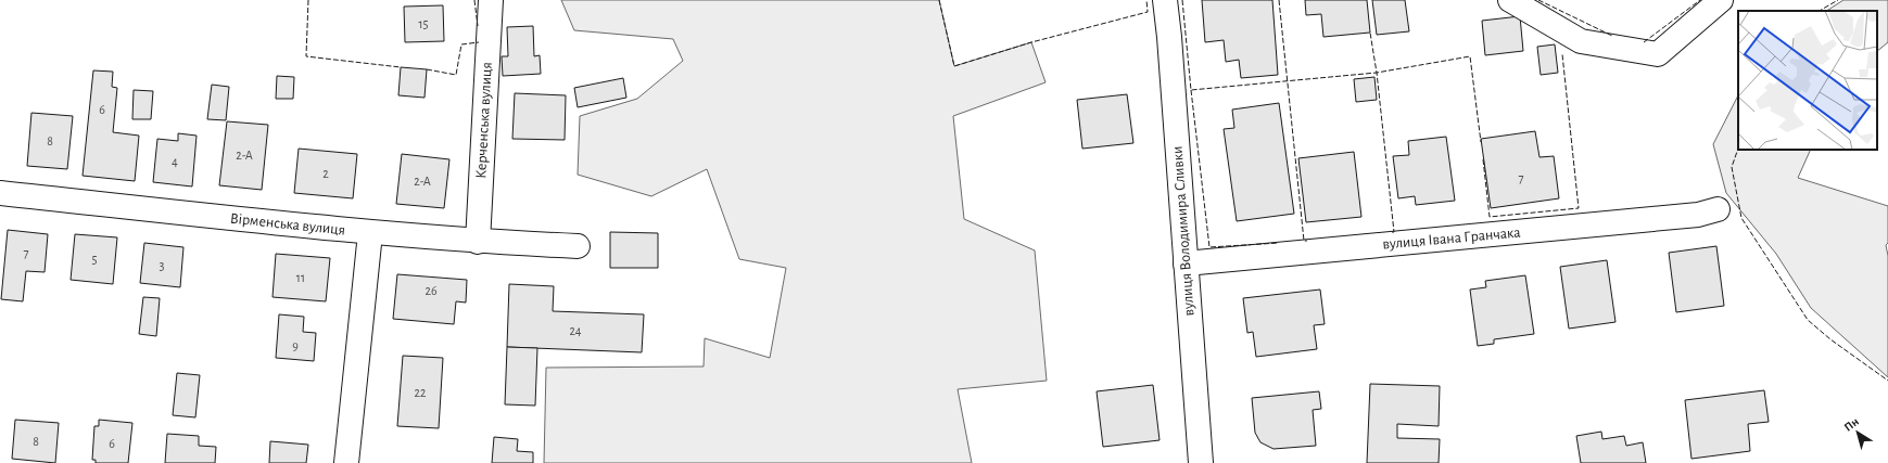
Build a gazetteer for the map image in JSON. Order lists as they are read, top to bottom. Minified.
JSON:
{"streets":{"street":["Керченська вулиця","Вірменська вулиця","вулиця Володимира Сливки","вулиця Івана Гранчака"]},"crossings":[["Керченська вулиця","Вірменська вулиця"],["вулиця Володимира Сливки","вулиця Івана Гранчака"]],"house_numbers":["15","6","8","2-А","4","2","7","2-А","7","5","3","11","26","24","9","22","8","6"],"north":"top left"}
